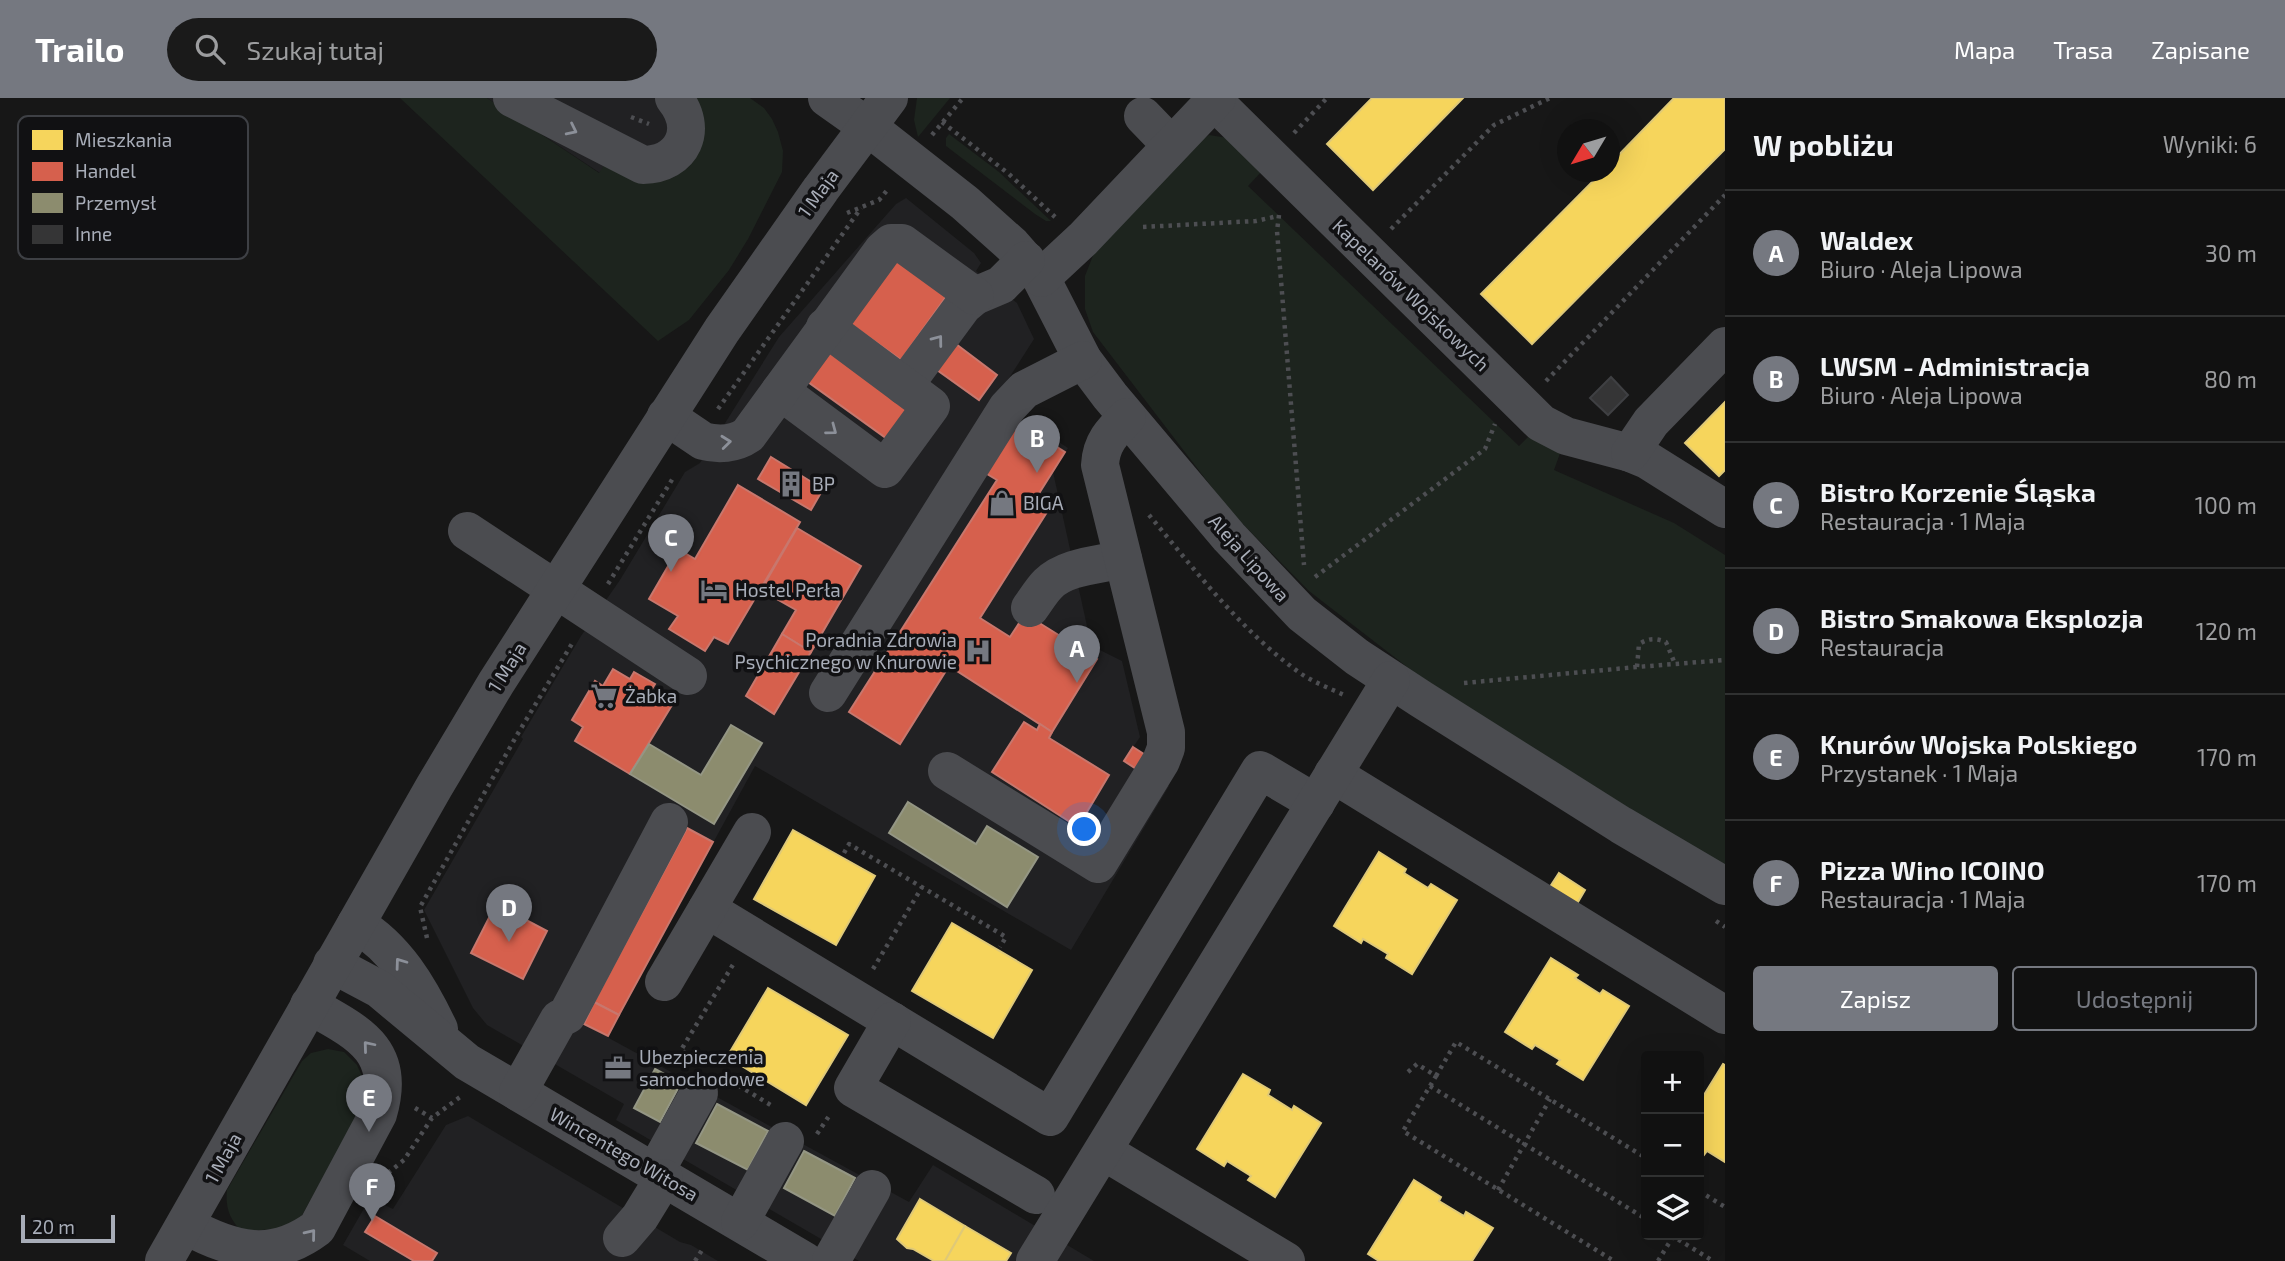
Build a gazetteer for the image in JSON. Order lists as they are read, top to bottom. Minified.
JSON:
{"streets":{"street":["1 Maja","Kapelanów Wojskowych","Aleja Lipowa","Wincentego Witosa"]},"crossings":[["1 Maja","Aleja Lipowa"],["1 Maja","Wincentego Witosa"],["Kapelanów Wojskowych","Aleja Lipowa"]],"places":{"building":["BP"],"shop":["BIGA"],"hotel":["Hostel Perła"],"hospital":["Poradnia Zdrowia Psychicznego w Knurowie"],"supermarket":["Żabka"],"office":["Ubezpieczenia samochodowe"]},"legend":["Mieszkania","Handel","Przemysł","Inne"],"scale_bar":"20 m","north":"bottom left","page":{"header":"Trailo","search":"Szukaj tutaj","nav":["Mapa","Trasa","Zapisane"],"heading":["W pobliżu","Wyniki: 6"],"list":[{"mark":"A","name":"Waldex","note":"Biuro · Aleja Lipowa","value":"30 m"},{"mark":"B","name":"LWSM - Administracja","note":"Biuro · Aleja Lipowa","value":"80 m"},{"mark":"C","name":"Bistro Korzenie Śląska","note":"Restauracja · 1 Maja","value":"100 m"},{"mark":"D","name":"Bistro Smakowa Eksplozja","note":"Restauracja","value":"120 m"},{"mark":"E","name":"Knurów Wojska Polskiego","note":"Przystanek · 1 Maja","value":"170 m"},{"mark":"F","name":"Pizza Wino ICOINO","note":"Restauracja · 1 Maja","value":"170 m"}],"pins":["B","C","A","D","E","F"],"buttons":["Zapisz","Udostępnij"],"map_buttons":["+","−"],"scale":"20 m"}}
